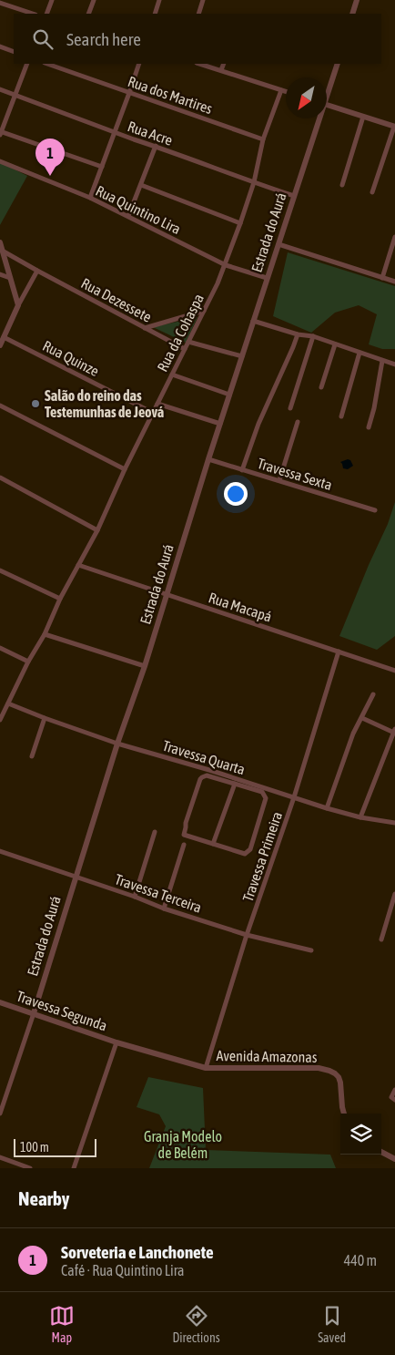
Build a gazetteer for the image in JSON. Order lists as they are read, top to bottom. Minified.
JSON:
{"streets":{"street":["Rua dos Martires","Rua Acre","Rua Quintino Lira","Estrada do Aurá","Rua Dezessete","Rua da Cohaspa","Rua Quinze","Travessa Sexta","Rua Macapá","Travessa Quarta","Travessa Primeira","Travessa Terceira","Travessa Segunda","Avenida Amazonas"]},"crossings":[["Rua dos Martires","Rua da Cohaspa"],["Rua Acre","Estrada do Aurá"],["Rua Acre","Rua da Cohaspa"],["Rua Quintino Lira","Estrada do Aurá"],["Rua Quintino Lira","Rua da Cohaspa"],["Estrada do Aurá","Travessa Sexta"],["Estrada do Aurá","Rua Macapá"],["Estrada do Aurá","Travessa Quarta"],["Estrada do Aurá","Travessa Terceira"],["Estrada do Aurá","Travessa Segunda"],["Rua Dezessete","Rua da Cohaspa"],["Rua da Cohaspa","Rua Quinze"],["Rua da Cohaspa","Rua Macapá"],["Rua da Cohaspa","Travessa Quarta"],["Rua Macapá","Travessa Primeira"],["Travessa Quarta","Travessa Primeira"],["Travessa Primeira","Travessa Terceira"],["Travessa Primeira","Travessa Segunda"],["Travessa Primeira","Avenida Amazonas"],["Travessa Segunda","Avenida Amazonas"]],"parks":["Granja Modelo de Belém"],"places":["Salão do reino das Testemunhas de Jeová"],"scale_bar":"100 m","north":"bottom left","page":{"search":"Search here","pins":"1","scale":"100 m","heading":"Nearby","list":[{"mark":"1","name":"Sorveteria e Lanchonete","note":"Café · Rua Quintino Lira","value":"440 m"}],"nav":["Map","Directions","Saved"]}}
